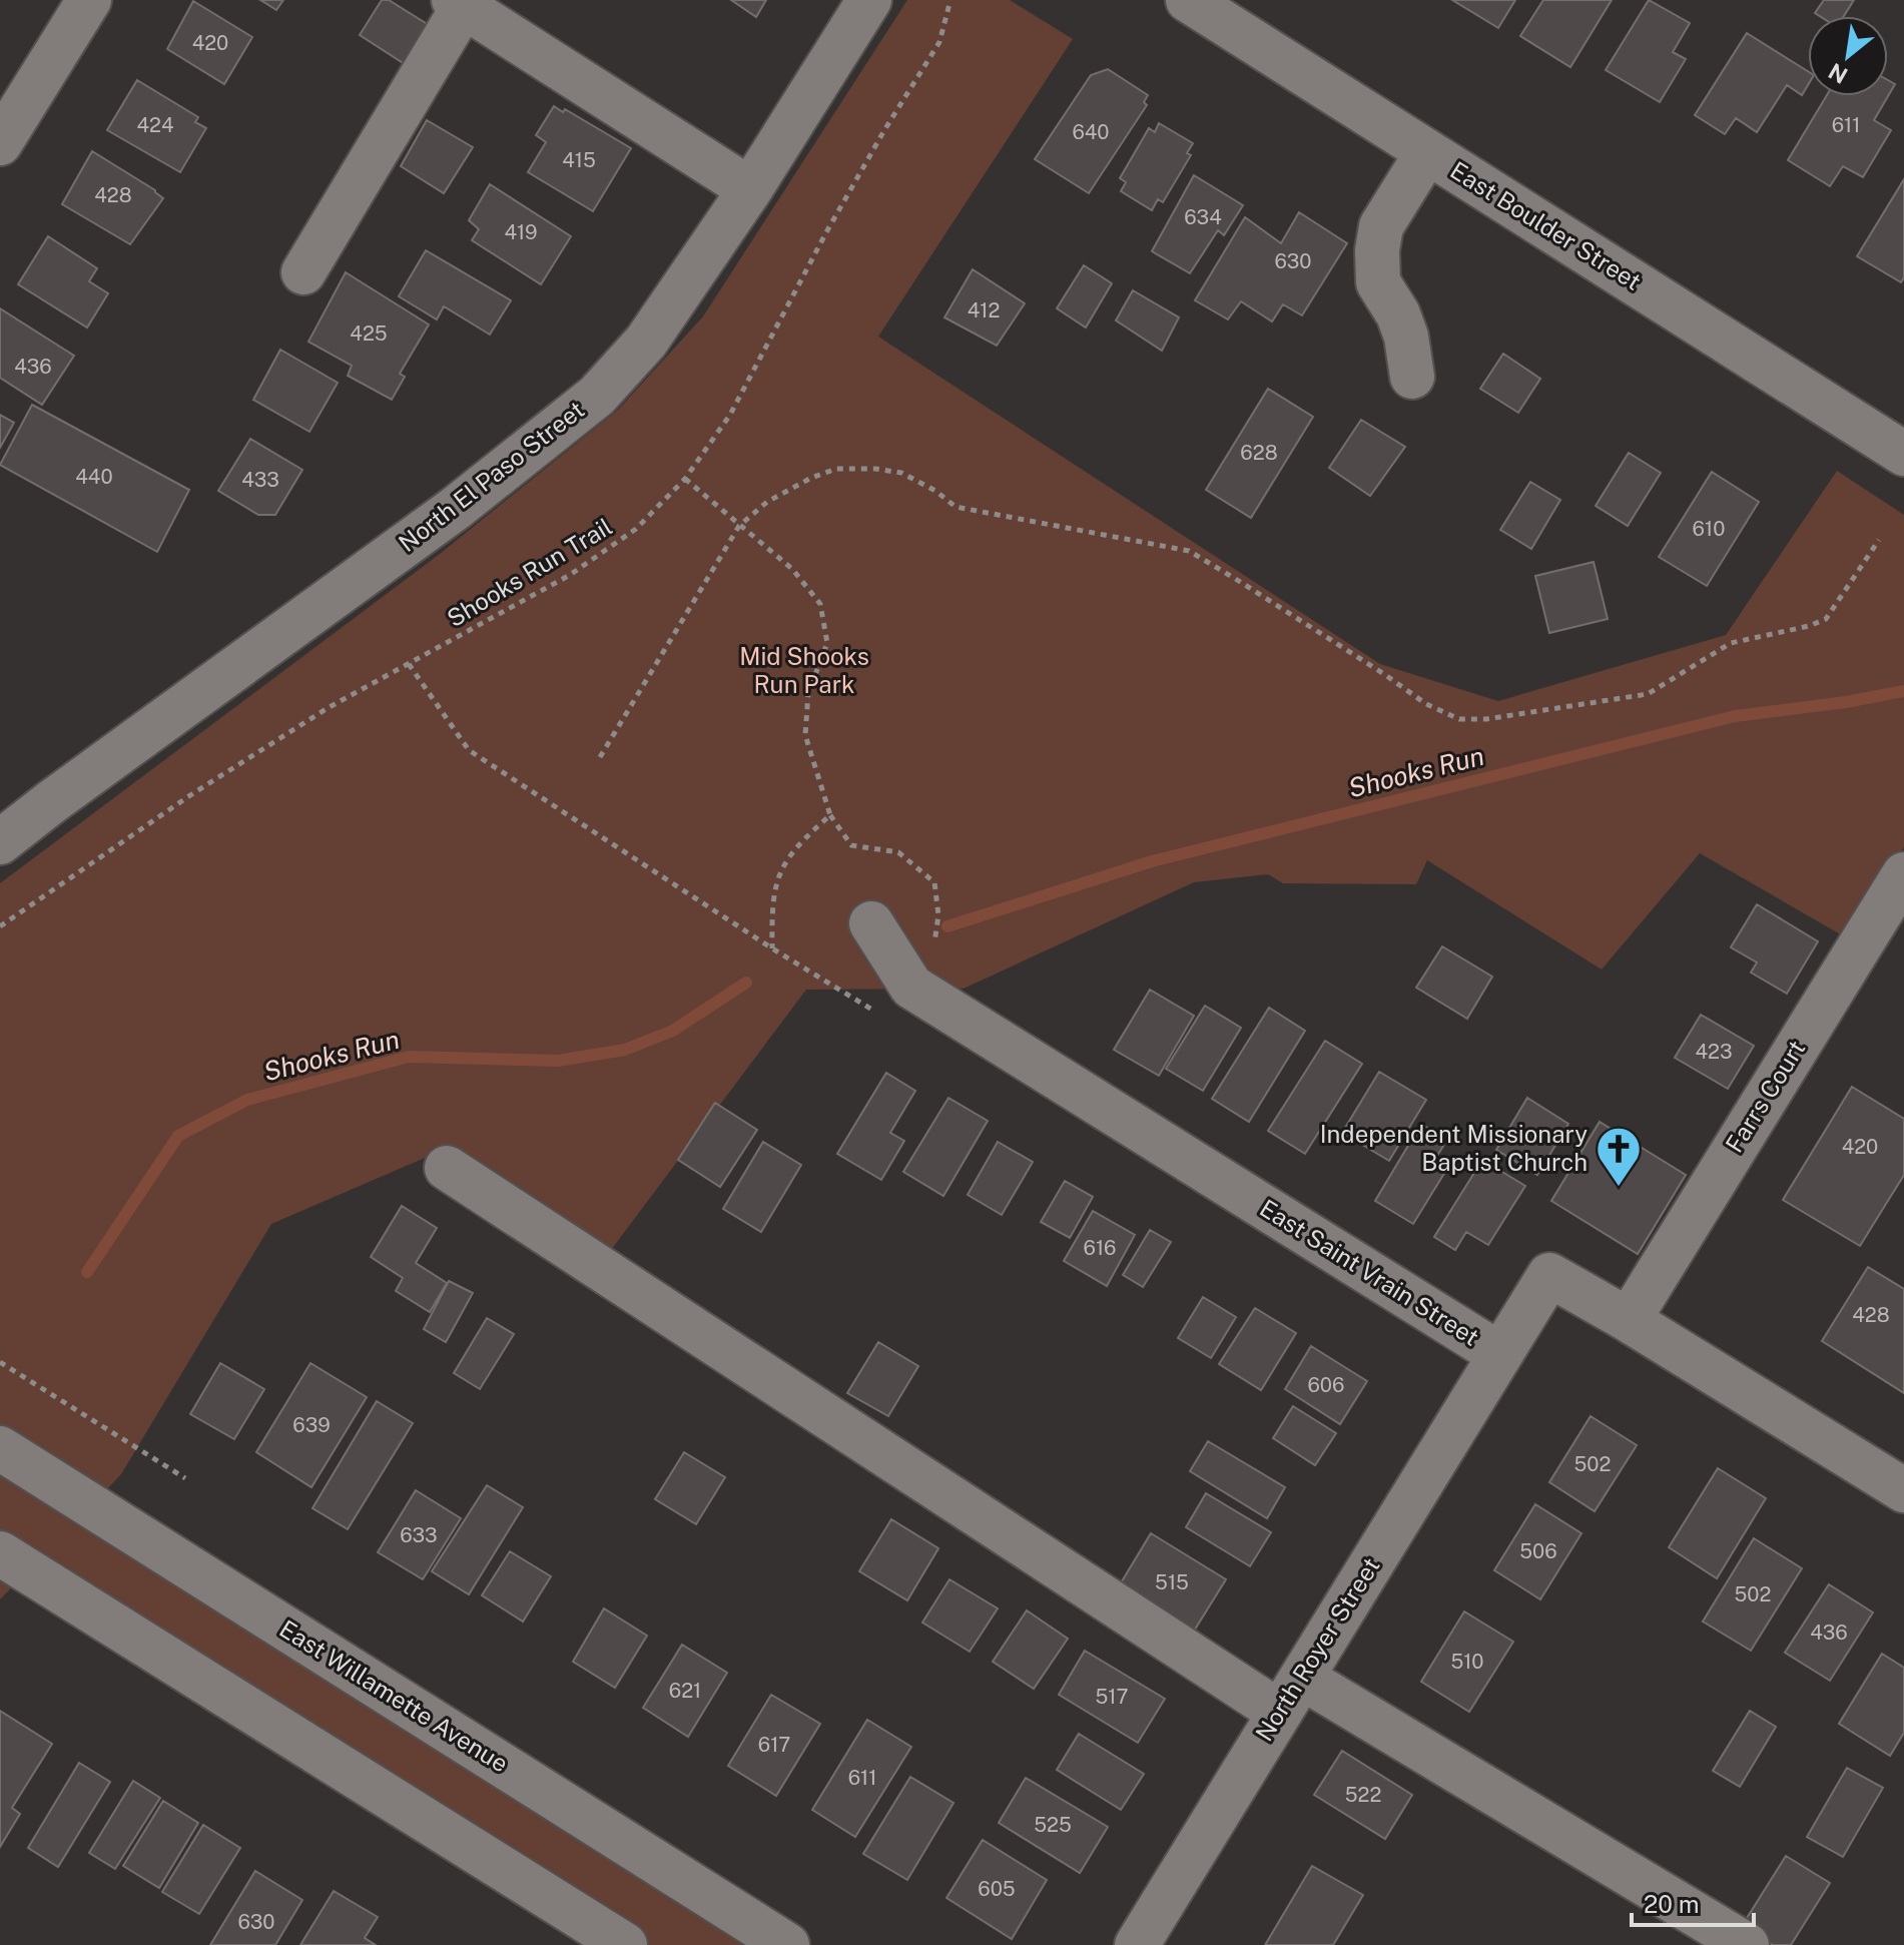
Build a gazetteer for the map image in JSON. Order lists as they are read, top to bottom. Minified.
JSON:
{"streets":{"street":["East Boulder Street","North El Paso Street","Farrs Court","East Saint Vrain Street","North Royer Street","East Willamette Avenue"],"path":["Shooks Run Trail"]},"crossings":[["Farrs Court","East Saint Vrain Street"],["East Saint Vrain Street","North Royer Street"]],"water":["Shooks Run"],"parks":["Mid Shooks Run Park"],"places":{"church":["Independent Missionary Baptist Church"]},"house_numbers":["420","424","611","640","415","428","634","419","630","412","425","436","628","440","433","610","423","420","616","428","606","639","502","633","506","515","502","436","510","621","517","617","611","522","525","605","630"],"scale_bar":"20 m","north":"bottom left"}
